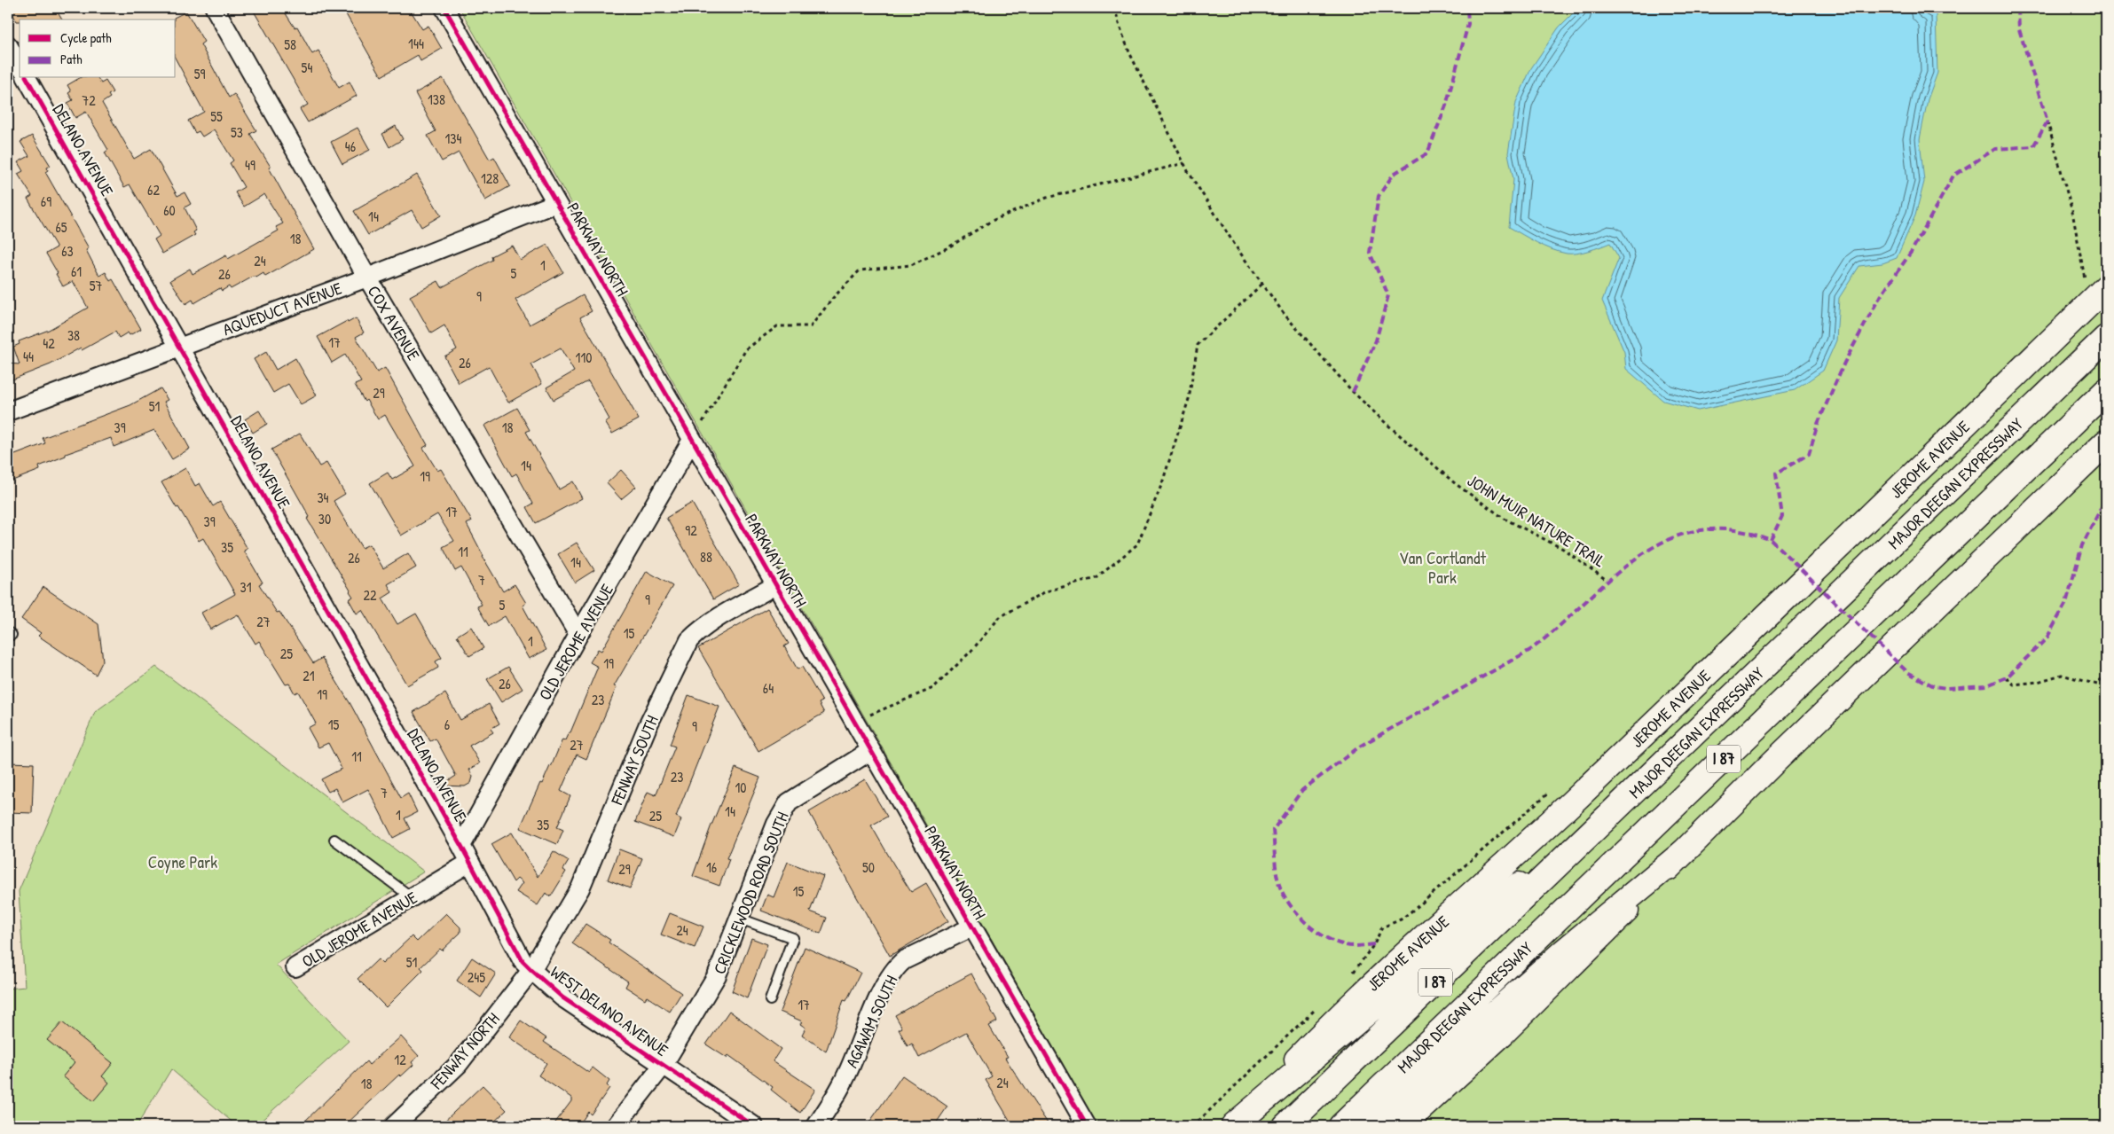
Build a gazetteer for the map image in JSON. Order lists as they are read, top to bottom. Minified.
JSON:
{"streets":{"main road":["JEROME AVENUE","MAJOR DEEGAN EXPRESSWAY","I 87"],"street":["DELANO AVENUE","PARKWAY NORTH","AQUEDUCT AVENUE","COX AVENUE","OLD JEROME AVENUE","FENWAY SOUTH","CRICKLEWOOD ROAD SOUTH","WEST DELANO AVENUE","AGAWAM SOUTH","FENWAY NORTH"],"path":["JOHN MUIR NATURE TRAIL"]},"crossings":[["DELANO AVENUE","AQUEDUCT AVENUE"],["DELANO AVENUE","OLD JEROME AVENUE"],["DELANO AVENUE","WEST DELANO AVENUE"],["PARKWAY NORTH","AQUEDUCT AVENUE"],["PARKWAY NORTH","OLD JEROME AVENUE"],["PARKWAY NORTH","FENWAY SOUTH"],["PARKWAY NORTH","CRICKLEWOOD ROAD SOUTH"],["PARKWAY NORTH","AGAWAM SOUTH"],["AQUEDUCT AVENUE","COX AVENUE"],["COX AVENUE","OLD JEROME AVENUE"],["OLD JEROME AVENUE","WEST DELANO AVENUE"],["FENWAY SOUTH","WEST DELANO AVENUE"],["FENWAY SOUTH","FENWAY NORTH"],["CRICKLEWOOD ROAD SOUTH","WEST DELANO AVENUE"],["WEST DELANO AVENUE","FENWAY NORTH"]],"parks":["Van Cortlandt Park","Coyne Park"],"house_numbers":["144","58","54","59","138","72","55","53","134","46","49","128","62","69","60","14","65","18","63","24","1","61","5","26","57","9","38","17","42","44","110","26","29","51","39","18","14","19","34","17","30","39","92","35","11","88","26","14","7","31","22","9","5","27","15","1","25","19","21","26","64","19","23","15","6","9","27","11","23","10","7","14","1","25","35","16","50","29","15","24","51","245","17","12","24","18"],"legend":["Cycle path","Path"]}
